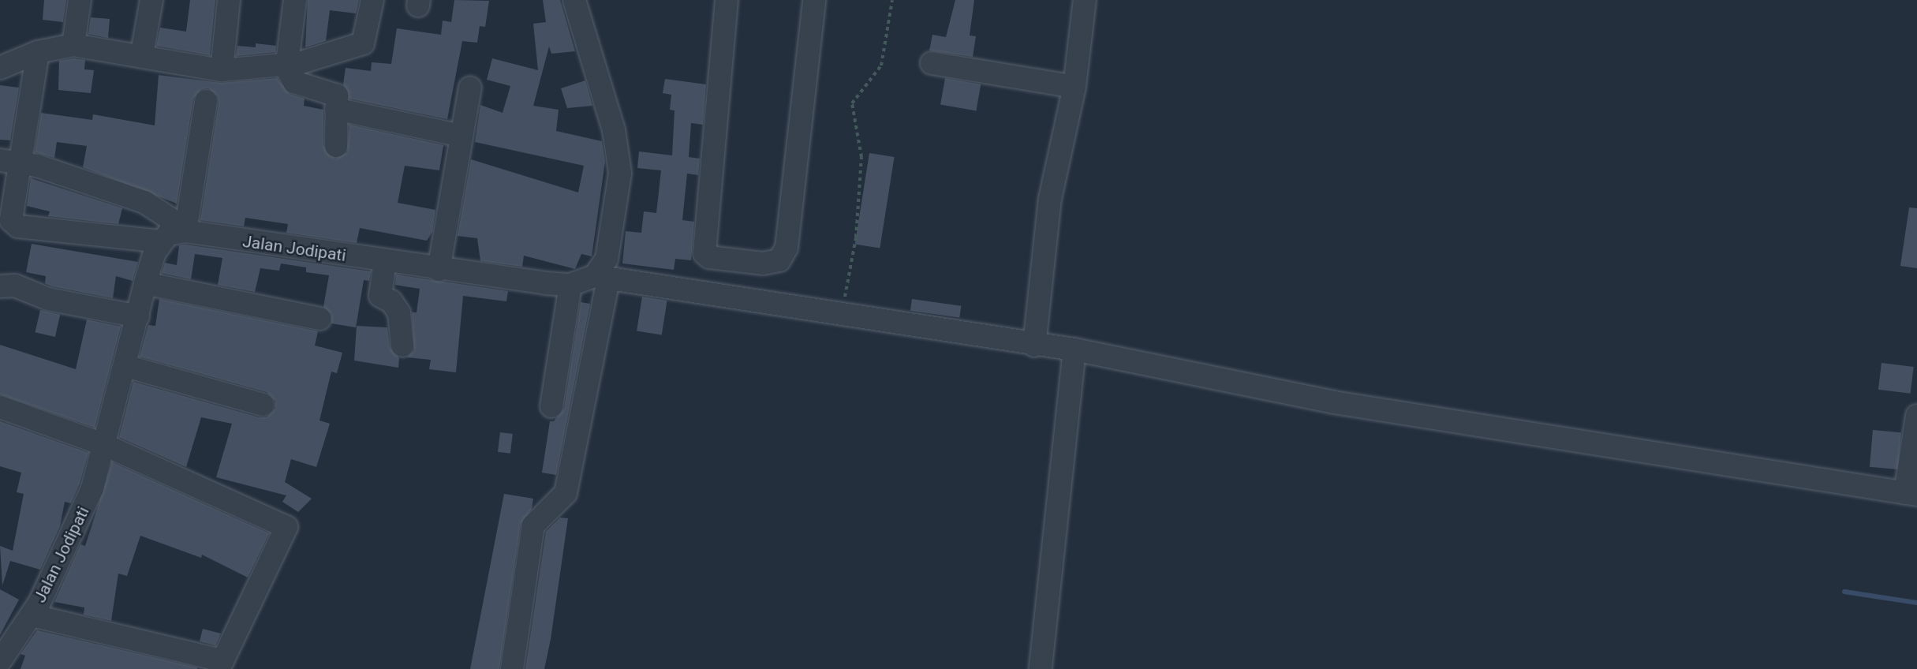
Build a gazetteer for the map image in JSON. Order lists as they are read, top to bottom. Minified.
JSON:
{"streets":{"street":["Jalan Jodipati"]}}
